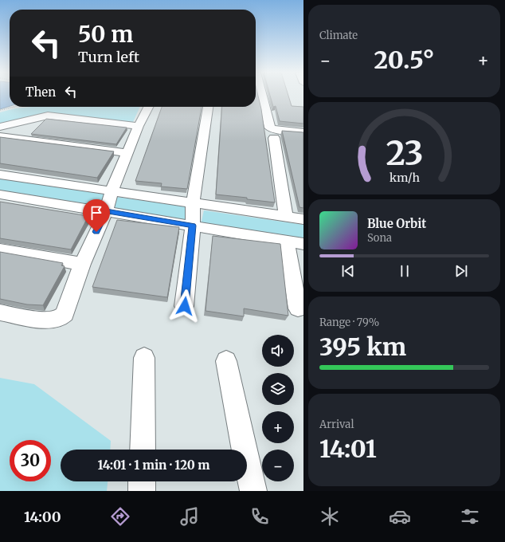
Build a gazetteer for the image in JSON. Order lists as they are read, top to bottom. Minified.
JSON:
{"page":{"tile":["Climate",["Range · 79%","395 km"],["Arrival","14:01"]],"turn":["50 m","Turn left"],"heat":["−","20.5°","+"],"then":"Then","song":["Blue Orbit","Sona"],"map_buttons":["+","−"],"limit":"30","trip":"14:01 · 1 min · 120 m","tabs":"14:00","gauge":["23","km/h"]}}
